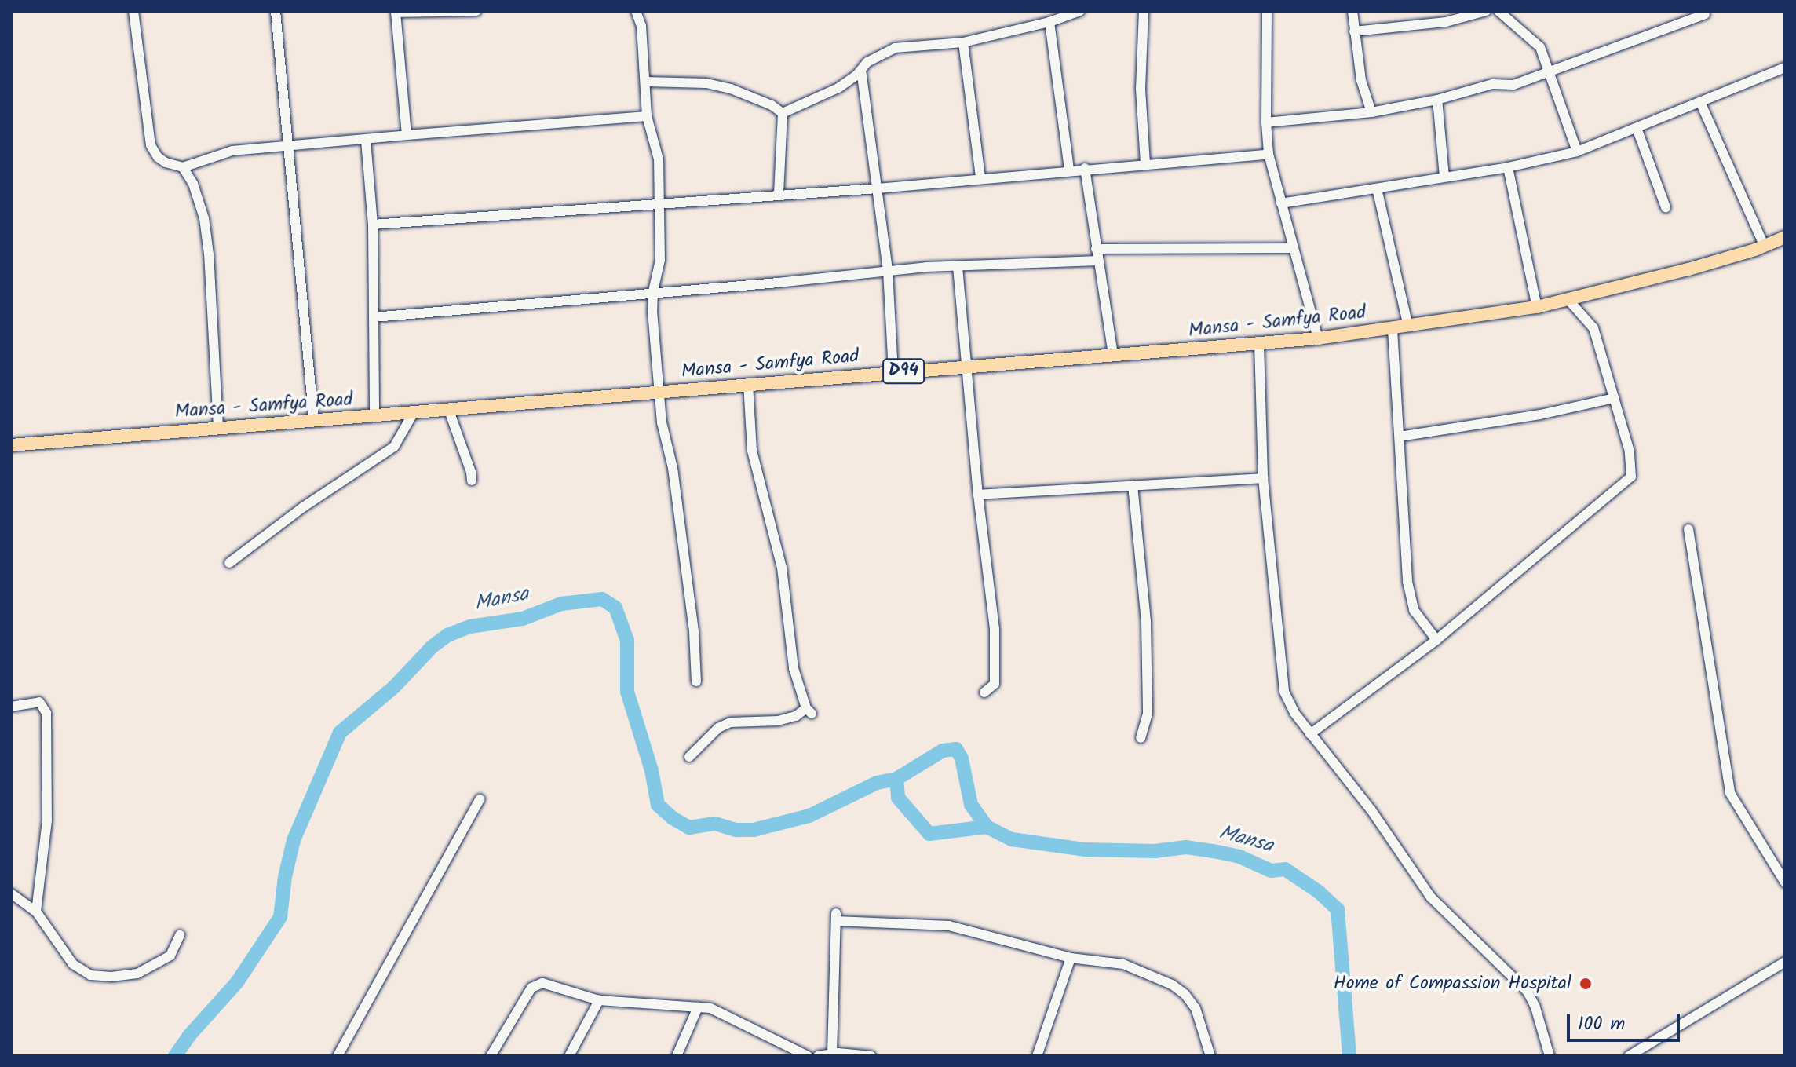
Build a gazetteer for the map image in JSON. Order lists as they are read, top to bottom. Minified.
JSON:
{"streets":{"main road":["Mansa - Samfya Road","D94"]},"water":["Mansa"],"places":["Home of Compassion Hospital"],"scale_bar":"100 m"}
